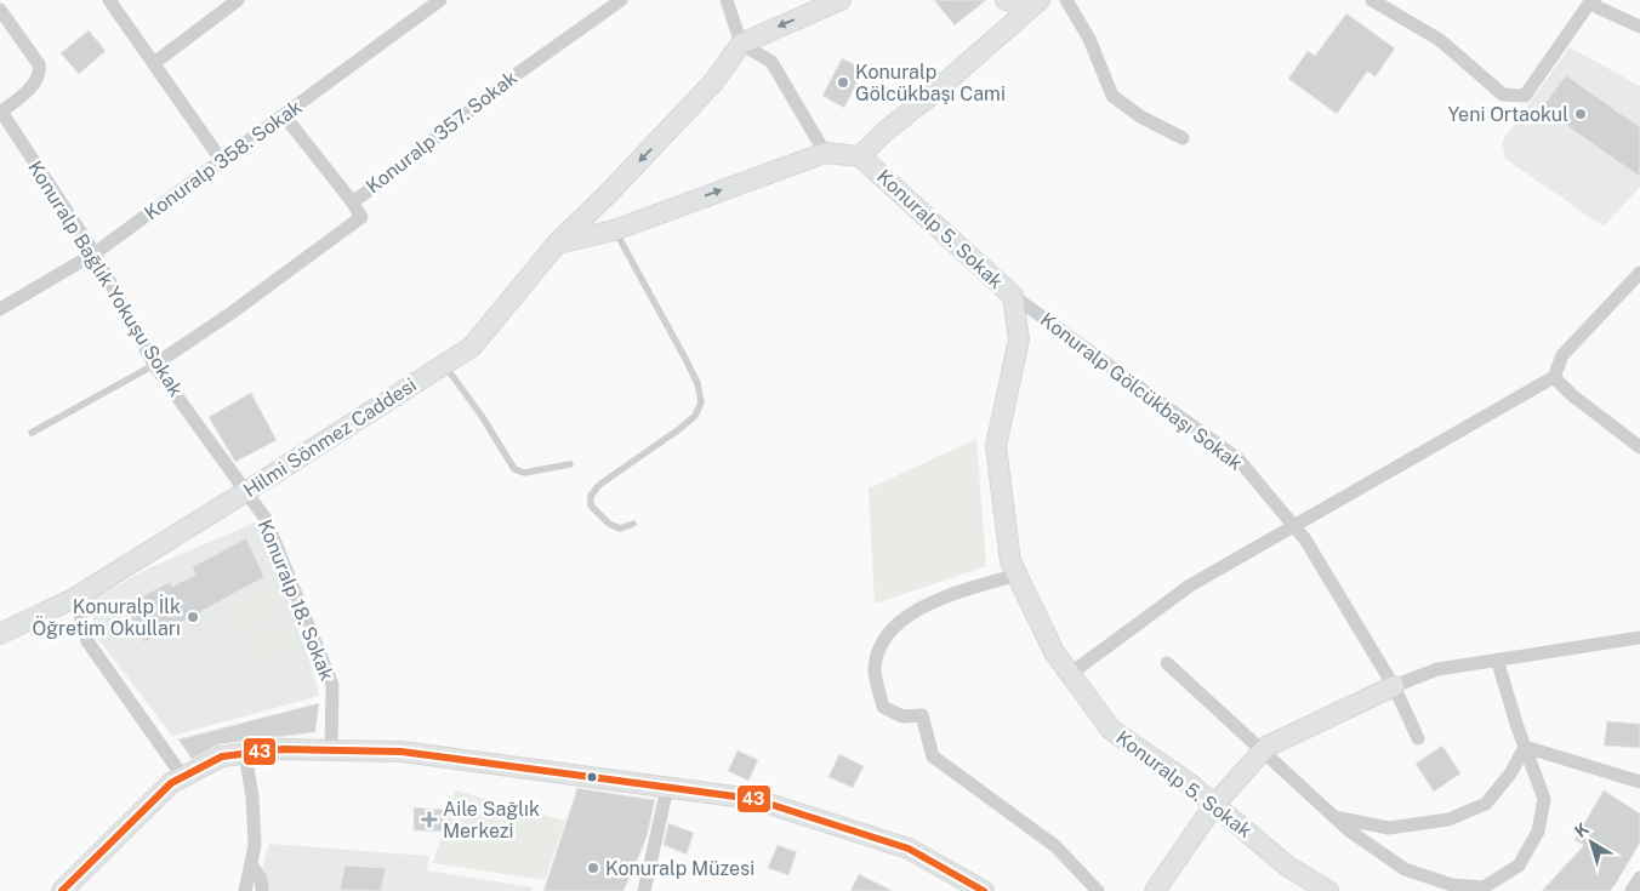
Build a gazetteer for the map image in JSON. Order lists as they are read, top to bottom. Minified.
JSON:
{"streets":{"street":["Konuralp 357. Sokak","Konuralp 358. Sokak","Konuralp 5. Sokak","Konuralp Bağlık Yokuşu Sokak","Konuralp Gölcükbaşı Sokak","Hilmi Sönmez Caddesi","Konuralp 18. Sokak"]},"crossings":[["Konuralp 357. Sokak","Konuralp 358. Sokak"],["Konuralp 358. Sokak","Konuralp Bağlık Yokuşu Sokak"],["Konuralp 5. Sokak","Konuralp Gölcükbaşı Sokak"],["Konuralp Bağlık Yokuşu Sokak","Hilmi Sönmez Caddesi"],["Konuralp Bağlık Yokuşu Sokak","Konuralp 18. Sokak"],["Hilmi Sönmez Caddesi","Konuralp 18. Sokak"]],"places":{"other":["Konuralp Gölcükbaşı Cami","Yeni Ortaokul","Konuralp İlk Öğretim Okulları","Konuralp Müzesi"],"health":["Aile Sağlık Merkezi"]},"lines":["transit line 43"],"north":"top left"}
